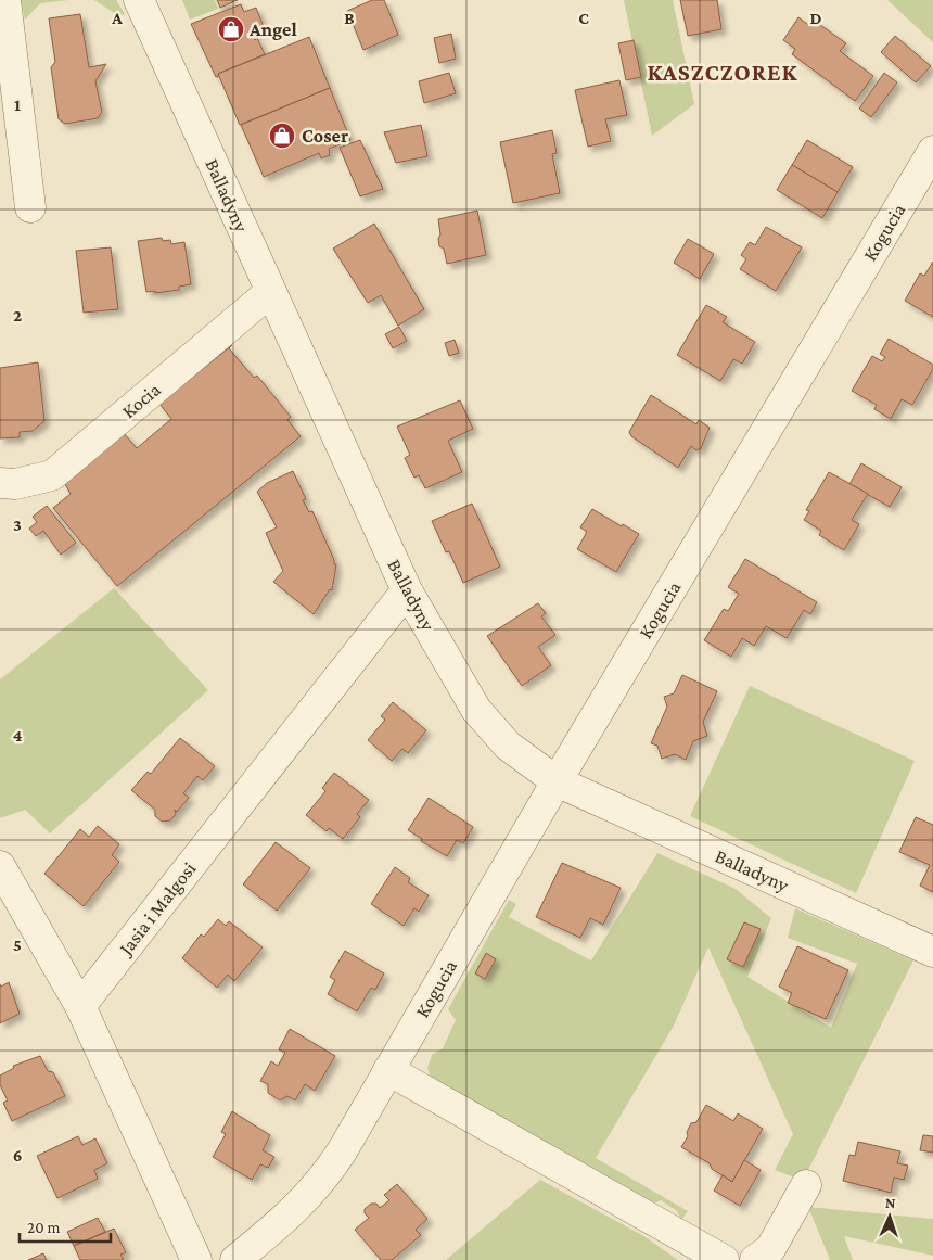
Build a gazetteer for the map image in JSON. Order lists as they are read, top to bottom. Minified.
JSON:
{"streets":{"street":["Balladyny","Kogucia","Kocia","Jasia i Małgosi"]},"crossings":[["Balladyny","Kogucia"],["Balladyny","Kocia"],["Balladyny","Jasia i Małgosi"]],"districts":["KASZCZOREK"],"places":{"shop":["Angel","Coser"]},"scale_bar":"20 m","north":"top","grid":{"columns":["A","B","C","D"],"rows":["1","2","3","4","5","6"]}}
